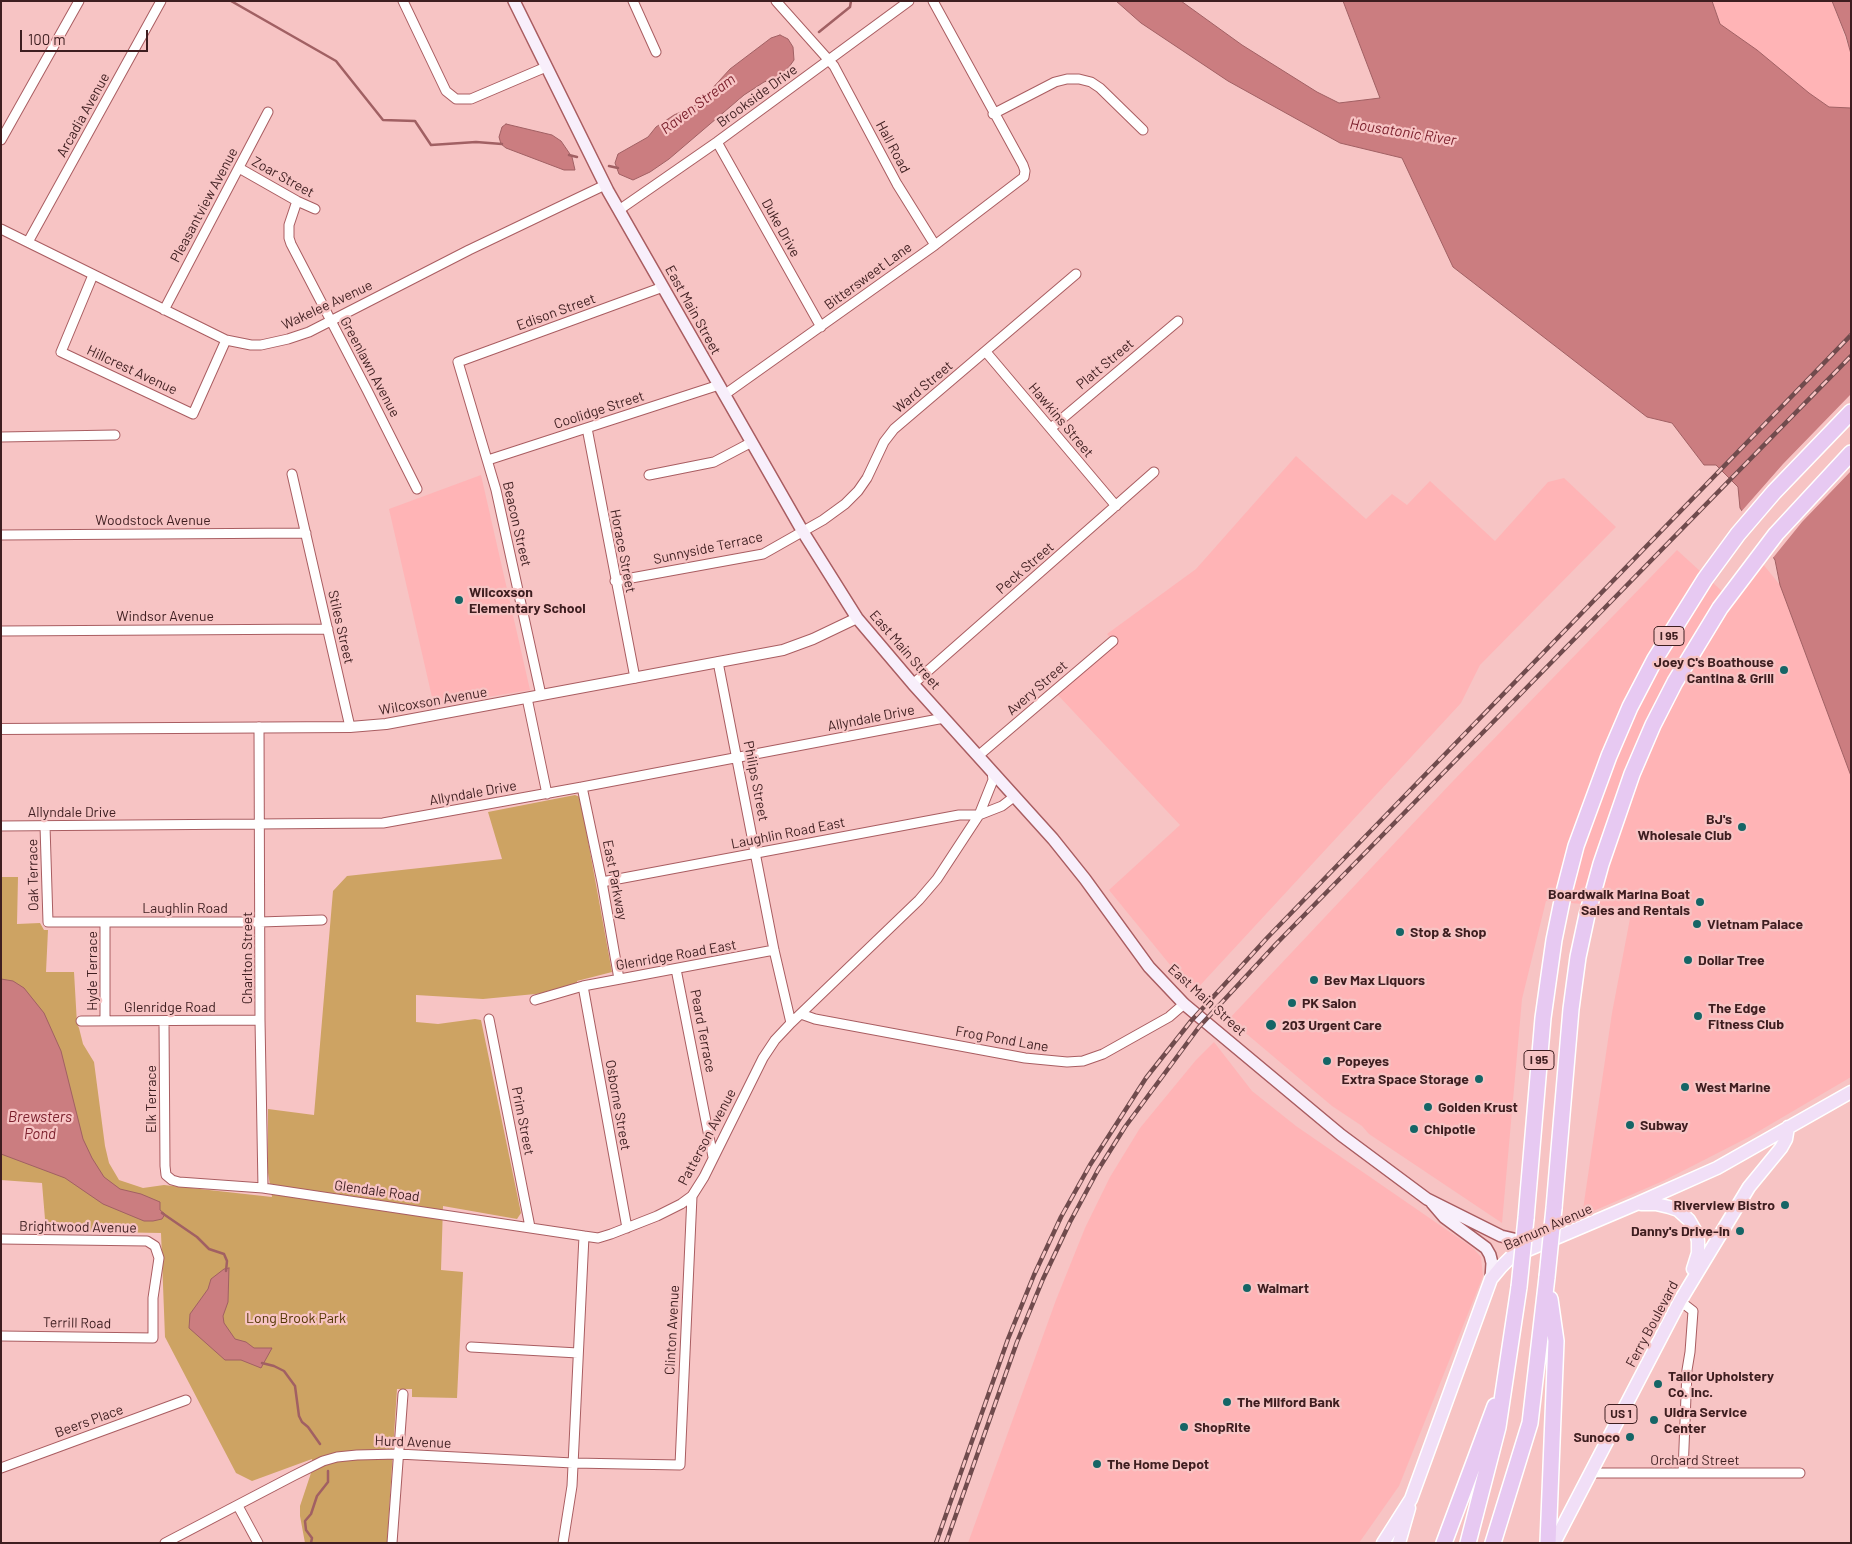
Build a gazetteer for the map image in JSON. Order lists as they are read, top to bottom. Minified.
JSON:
{"streets":{"highway":["I 95"],"main road":["East Main Street","Barnum Avenue","Ferry Boulevard","US 1"],"street":["Brookside Drive","Arcadia Avenue","Hall Road","Zoar Street","Pleasantview Avenue","Duke Drive","Bittersweet Lane","Wakelee Avenue","Edison Street","Platt Street","Greenlawn Avenue","Hillcrest Avenue","Ward Street","Coolidge Street","Hawkins Street","Woodstock Avenue","Beacon Street","Sunnyside Terrace","Horace Street","Peck Street","Windsor Avenue","Stiles Street","Avery Street","Wilcoxson Avenue","Allyndale Drive","Philips Street","Laughlin Road East","Oak Terrace","East Parkway","Laughlin Road","Glenridge Road East","Charlton Street","Hyde Terrace","Glenridge Road","Peard Terrace","Frog Pond Lane","Elk Terrace","Osborne Street","Prim Street","Patterson Avenue","Glendale Road","Brightwood Avenue","Terrill Road","Clinton Avenue","Beers Place","Hurd Avenue","Orchard Street"]},"crossings":[["Brookside Drive","Hall Road"],["Brookside Drive","Duke Drive"],["Brookside Drive","East Main Street"],["Arcadia Avenue","Wakelee Avenue"],["Hall Road","Bittersweet Lane"],["Zoar Street","Pleasantview Avenue"],["Zoar Street","Greenlawn Avenue"],["Pleasantview Avenue","Wakelee Avenue"],["Duke Drive","Bittersweet Lane"],["Bittersweet Lane","East Main Street"],["Bittersweet Lane","Coolidge Street"],["Wakelee Avenue","East Main Street"],["Wakelee Avenue","Greenlawn Avenue"],["Wakelee Avenue","Hillcrest Avenue"],["East Main Street","Edison Street"],["East Main Street","Ward Street"],["East Main Street","Coolidge Street"],["East Main Street","Sunnyside Terrace"],["East Main Street","Peck Street"],["East Main Street","Avery Street"],["East Main Street","Wilcoxson Avenue"],["East Main Street","Allyndale Drive"],["East Main Street","Frog Pond Lane"],["East Main Street","Patterson Avenue"],["East Main Street","Barnum Avenue"],["Edison Street","Beacon Street"],["Platt Street","Hawkins Street"],["Ward Street","Hawkins Street"],["Ward Street","Sunnyside Terrace"],["Coolidge Street","Beacon Street"],["Coolidge Street","Horace Street"],["Hawkins Street","Peck Street"],["Woodstock Avenue","Stiles Street"],["Beacon Street","Wilcoxson Avenue"],["Sunnyside Terrace","Horace Street"],["Horace Street","Wilcoxson Avenue"],["Windsor Avenue","Stiles Street"],["Stiles Street","Wilcoxson Avenue"],["Wilcoxson Avenue","Philips Street"],["Wilcoxson Avenue","Charlton Street"],["Allyndale Drive","Philips Street"],["Allyndale Drive","Oak Terrace"],["Allyndale Drive","East Parkway"],["Allyndale Drive","Charlton Street"],["Philips Street","Laughlin Road East"],["Philips Street","Glenridge Road East"],["Philips Street","Patterson Avenue"],["Laughlin Road East","East Parkway"],["Laughlin Road East","Patterson Avenue"],["Oak Terrace","Laughlin Road"],["East Parkway","Glenridge Road East"],["Laughlin Road","Charlton Street"],["Laughlin Road","Hyde Terrace"],["Glenridge Road East","Peard Terrace"],["Glenridge Road East","Osborne Street"],["Charlton Street","Glenridge Road"],["Charlton Street","Glendale Road"],["Hyde Terrace","Glenridge Road"],["Glenridge Road","Elk Terrace"],["Peard Terrace","Patterson Avenue"],["Frog Pond Lane","Patterson Avenue"],["Elk Terrace","Glendale Road"],["Osborne Street","Patterson Avenue"],["Prim Street","Glendale Road"],["Patterson Avenue","Glendale Road"],["Patterson Avenue","Clinton Avenue"],["Brightwood Avenue","Terrill Road"],["Barnum Avenue","Ferry Boulevard"],["Ferry Boulevard","Orchard Street"],["Clinton Avenue","Hurd Avenue"]],"water":["Raven Stream","Housatonic River","Brewsters Pond"],"parks":["Long Brook Park"],"places":["Wilcoxson Elementary School","Joey C's Boathouse Cantina & Grill","BJ's Wholesale Club","Boardwalk Marina Boat Sales and Rentals","Vietnam Palace","Stop & Shop","Dollar Tree","Bev Max Liquors","PK Salon","The Edge Fitness Club","203 Urgent Care","Popeyes","Extra Space Storage","West Marine","Golden Krust","Subway","Chipotle","Riverview Bistro","Danny's Drive-In","Walmart","Tailor Upholstery Co. Inc.","The Milford Bank","Uldra Service Center","ShopRite","Sunoco","The Home Depot"],"scale_bar":"100 m"}
